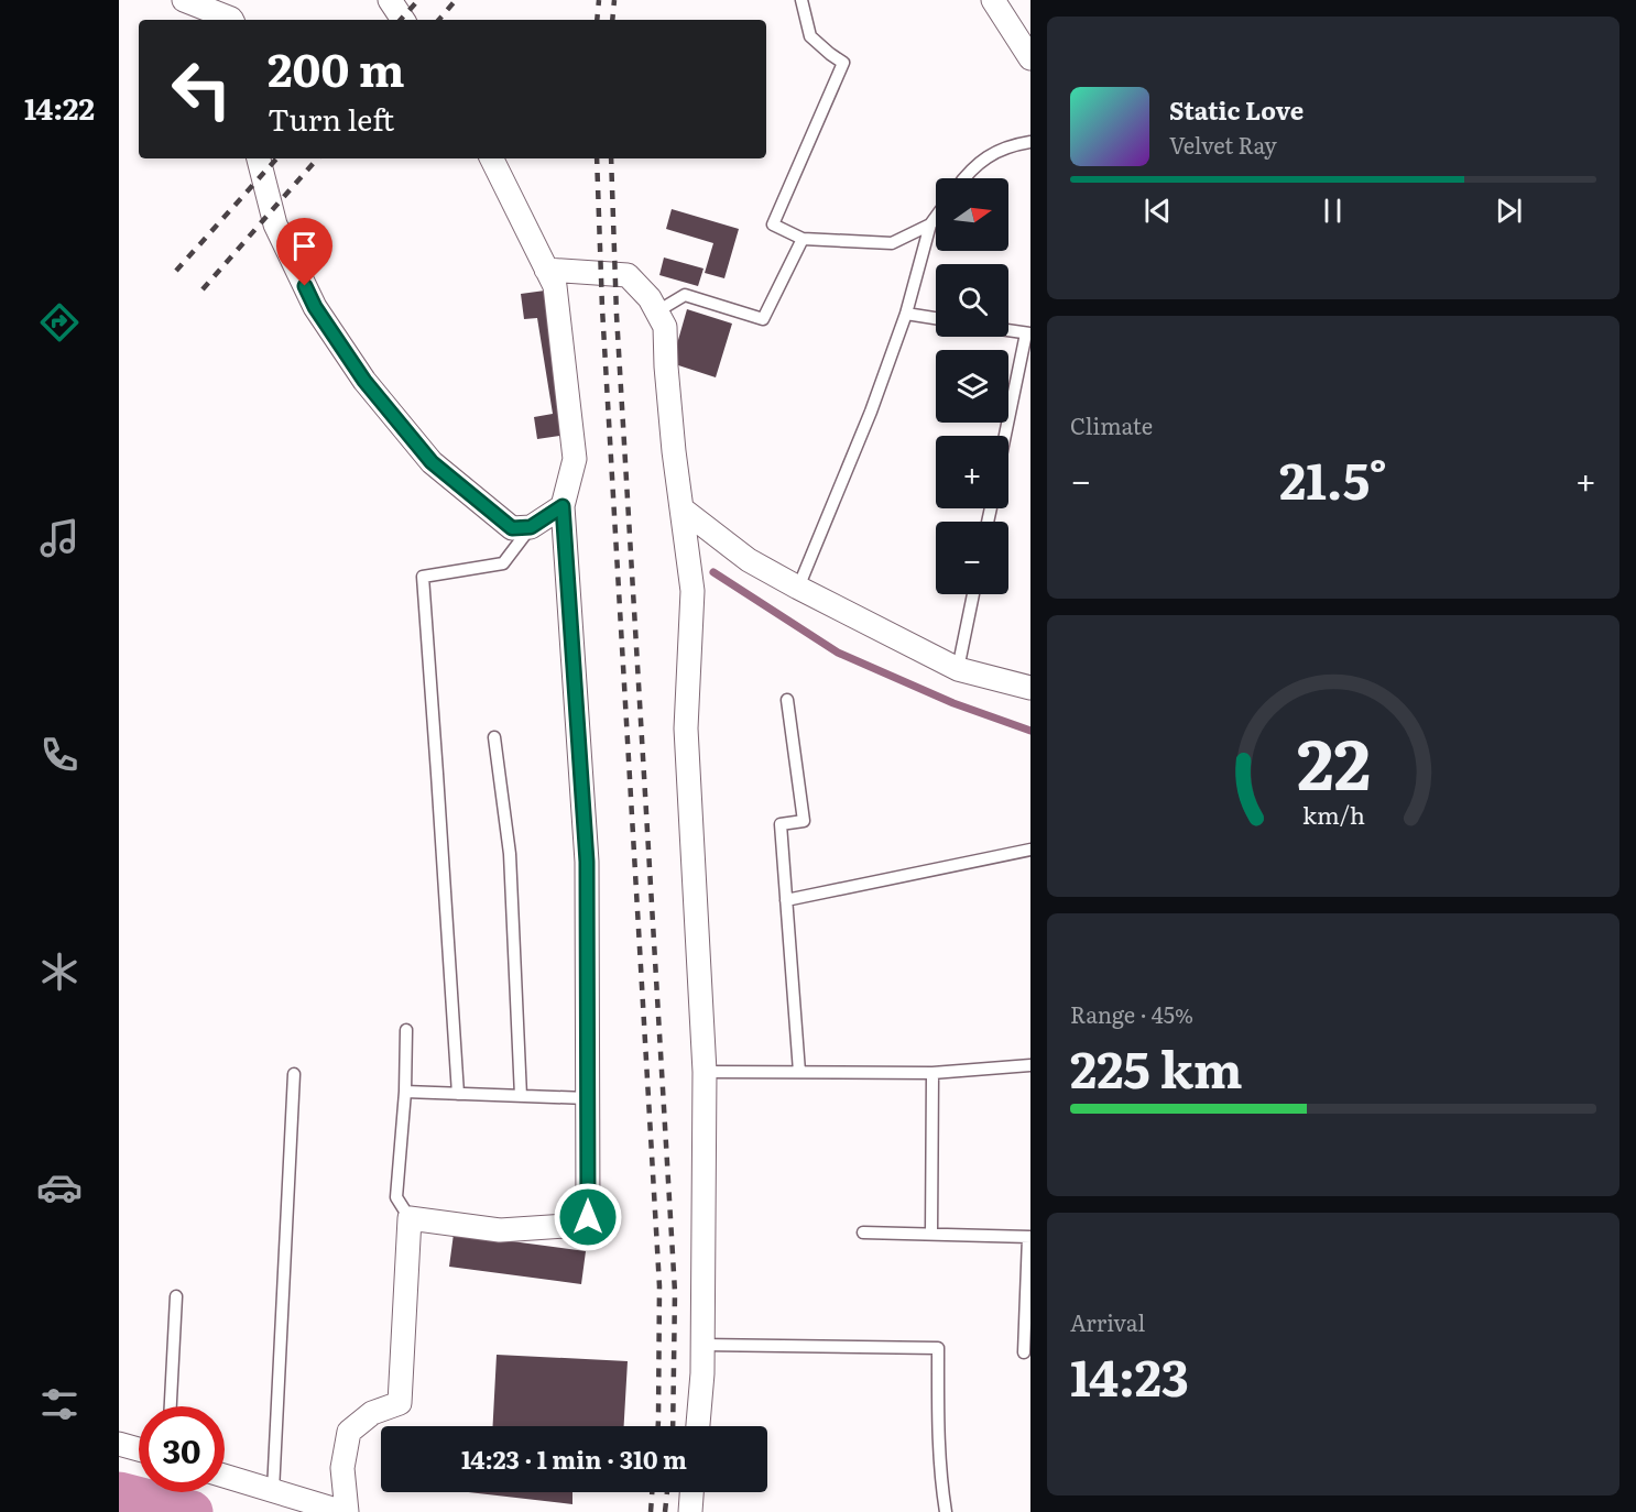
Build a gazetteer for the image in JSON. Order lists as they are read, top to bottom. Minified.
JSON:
{"north":"right","page":{"tabs":"14:22","turn":["200 m","Turn left"],"song":["Static Love","Velvet Ray"],"map_buttons":["+","−"],"tile":["Climate",["Range · 45%","225 km"],["Arrival","14:23"]],"heat":["−","21.5°","+"],"limit":"30","trip":"14:23 · 1 min · 310 m","gauge":["22","km/h"]}}
